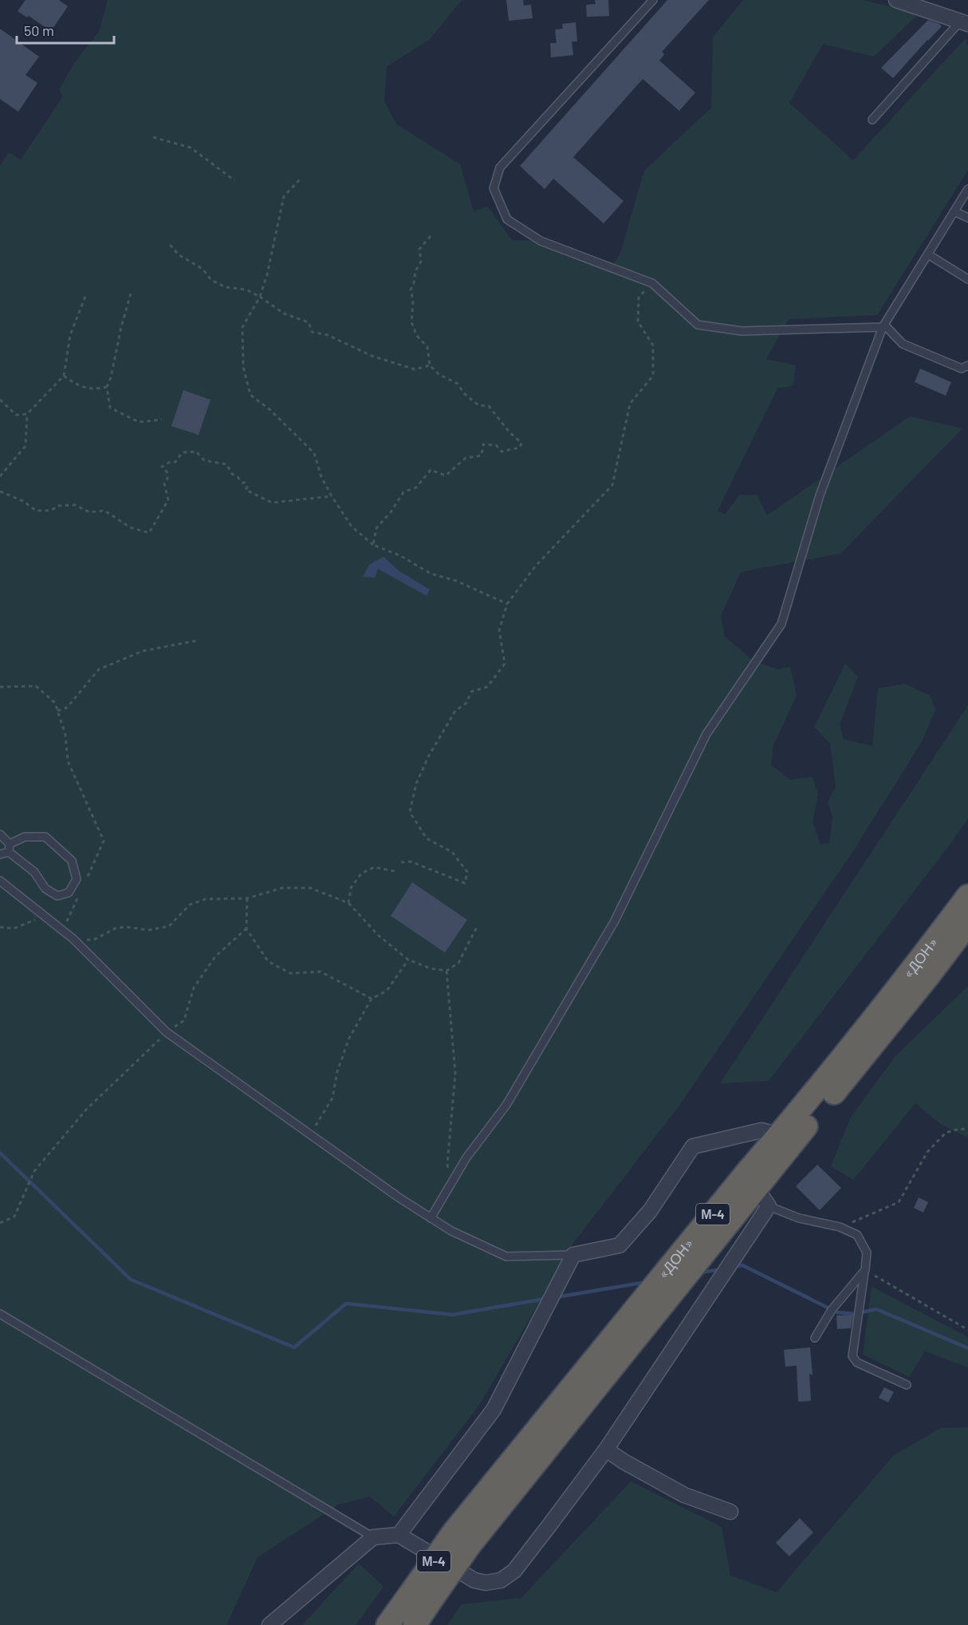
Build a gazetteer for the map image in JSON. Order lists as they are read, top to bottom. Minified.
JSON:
{"streets":{"highway":["«ДОН»","М-4"]},"scale_bar":"50 m"}
